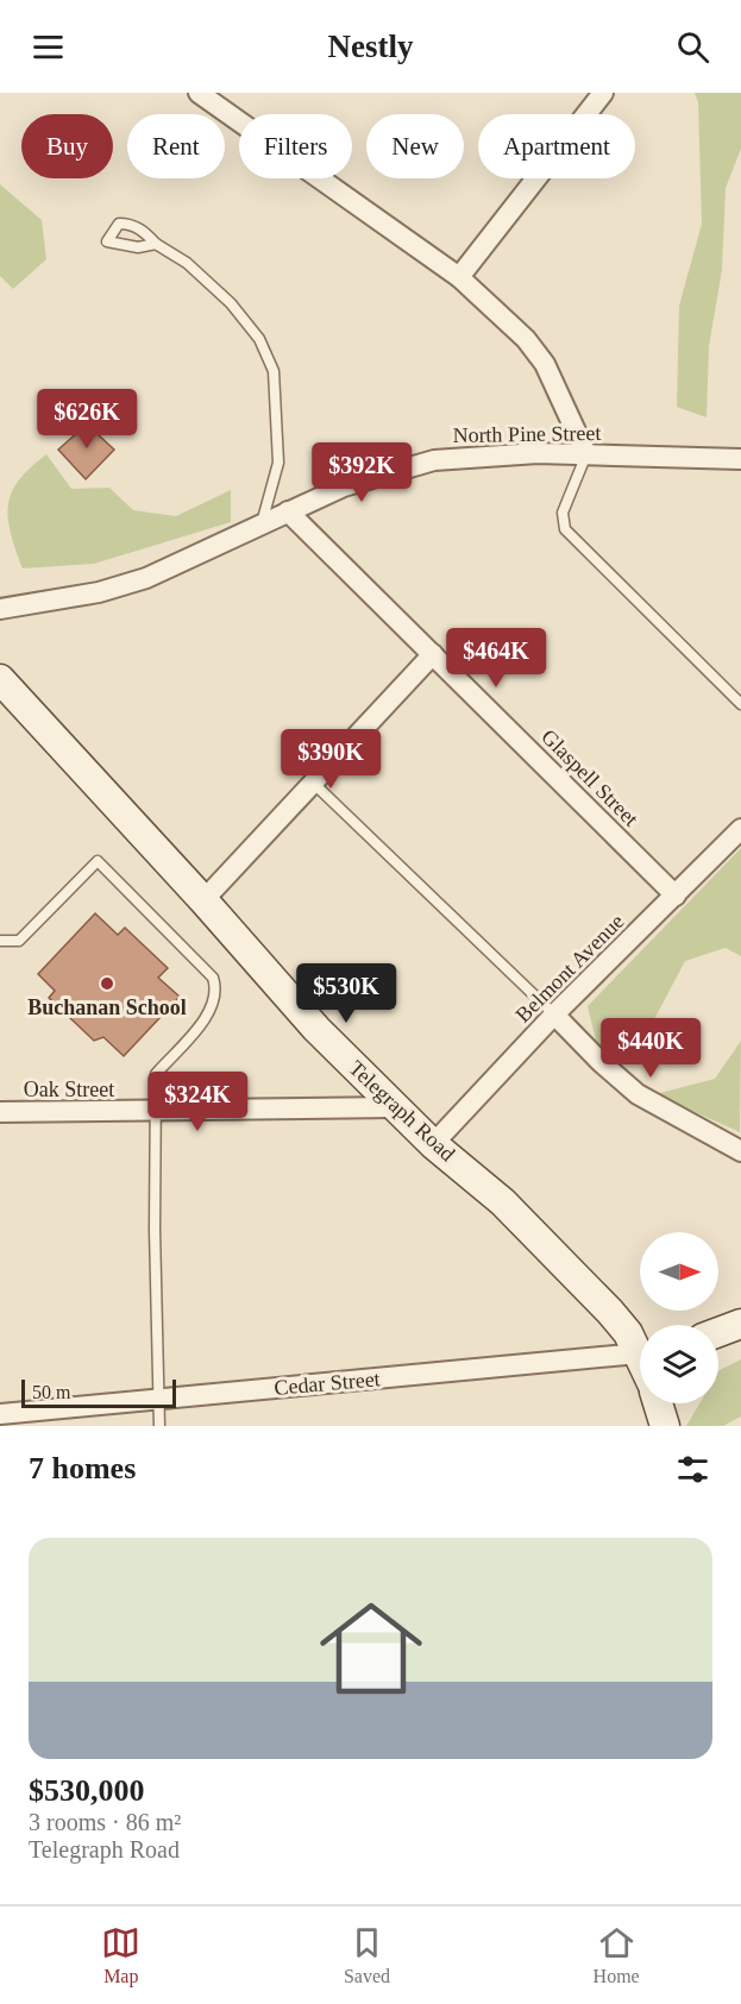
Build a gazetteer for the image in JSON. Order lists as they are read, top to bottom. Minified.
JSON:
{"streets":{"street":["North Pine Street","Glaspell Street","Belmont Avenue","Oak Street","Telegraph Road","Cedar Street"]},"crossings":[["North Pine Street","Glaspell Street"],["Glaspell Street","Belmont Avenue"],["Belmont Avenue","Telegraph Road"],["Oak Street","Telegraph Road"]],"places":["Buchanan School"],"scale_bar":"50 m","north":"right","page":{"header":"Nestly","chip":["Buy","Rent","Filters","New","Apartment"],"price":["$626K","$392K","$464K","$390K","$530K","$440K","$324K"],"scale":"50 m","heading":"7 homes","list":[{"name":"$530,000","note":"3 rooms · 86 m² · Telegraph Road"}],"tabs":["Map","Saved","Home"]}}
